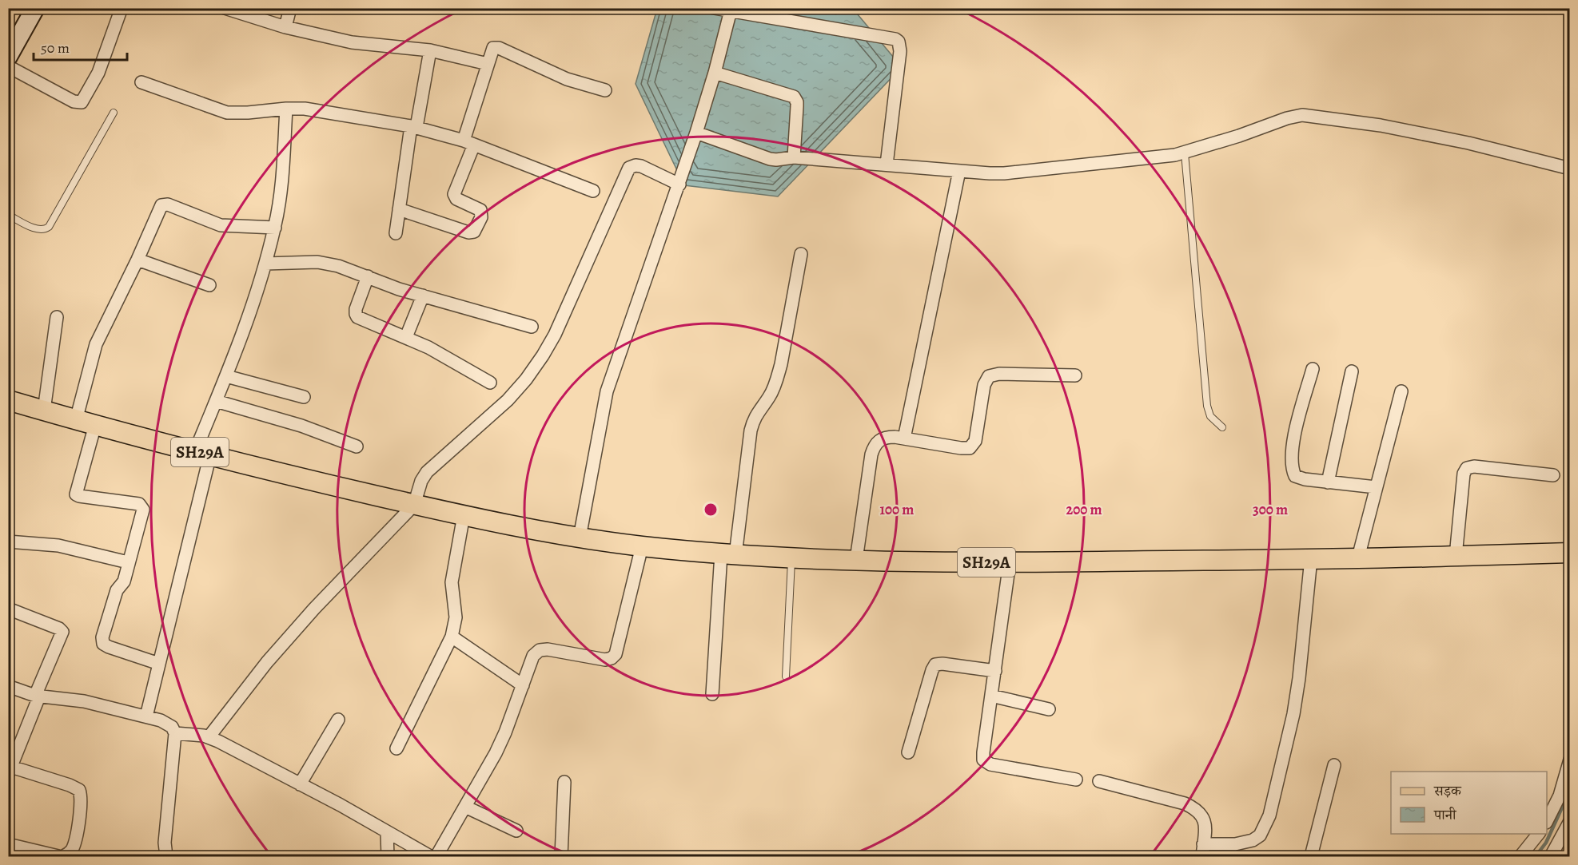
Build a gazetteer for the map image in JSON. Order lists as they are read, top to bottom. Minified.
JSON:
{"streets":{"main road":["SH29A"]},"legend":["सड़क","पानी"],"scale_bar":"50 m","rings":["100 m","200 m","300 m"]}
